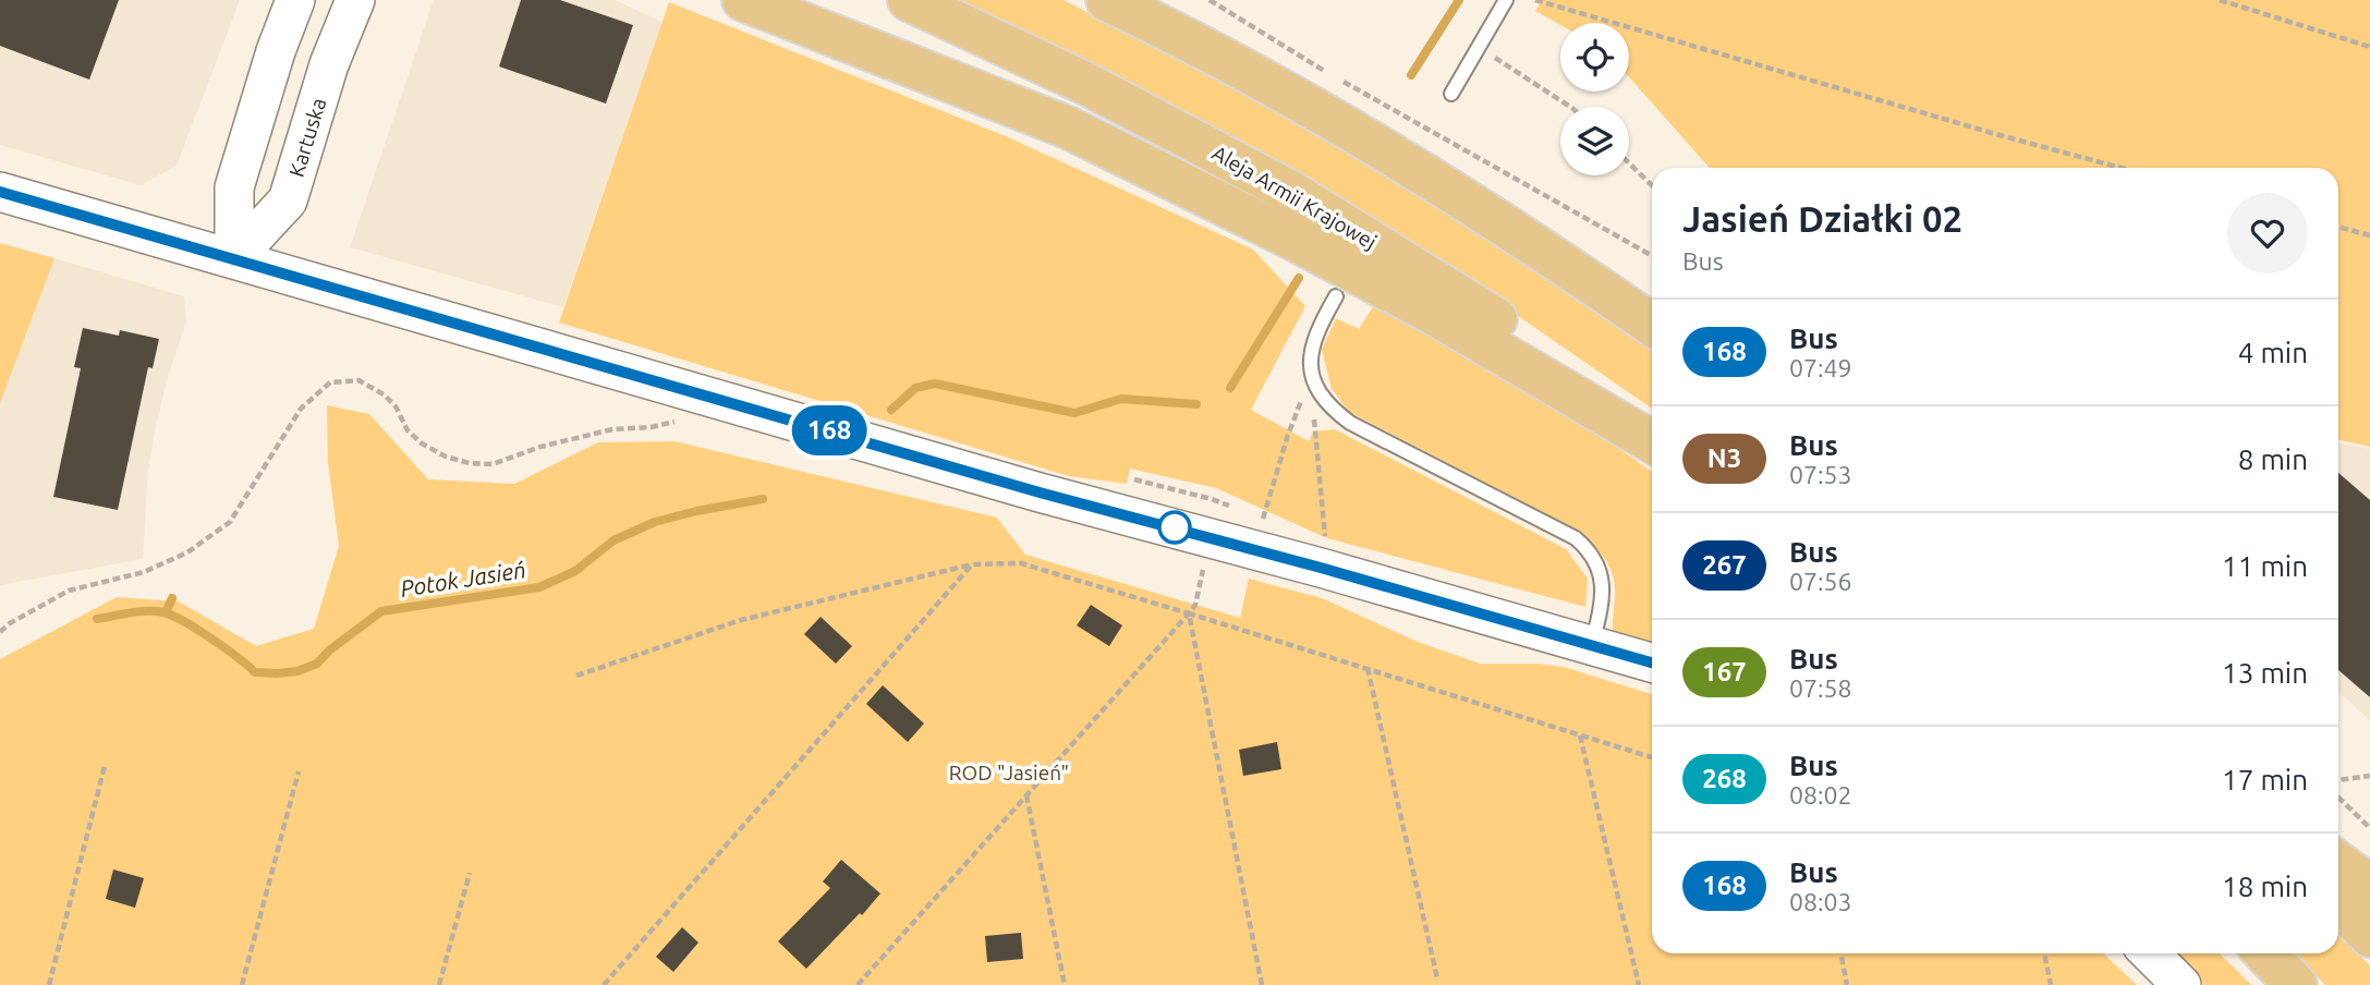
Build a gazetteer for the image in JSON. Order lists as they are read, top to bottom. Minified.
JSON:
{"streets":{"main road":["Aleja Armii Krajowej"],"street":["Kartuska"]},"water":["Potok Jasień"],"parks":["ROD \"Jasień\""],"lines":["bus line 168"],"page":{"on_map":"168","heading":["Jasień Działki 02","Bus"],"list":[{"mark":"168","name":"Bus","note":"07:49","value":"4 min"},{"mark":"N3","name":"Bus","note":"07:53","value":"8 min"},{"mark":"267","name":"Bus","note":"07:56","value":"11 min"},{"mark":"167","name":"Bus","note":"07:58","value":"13 min"},{"mark":"268","name":"Bus","note":"08:02","value":"17 min"},{"mark":"168","name":"Bus","note":"08:03","value":"18 min"}]}}
